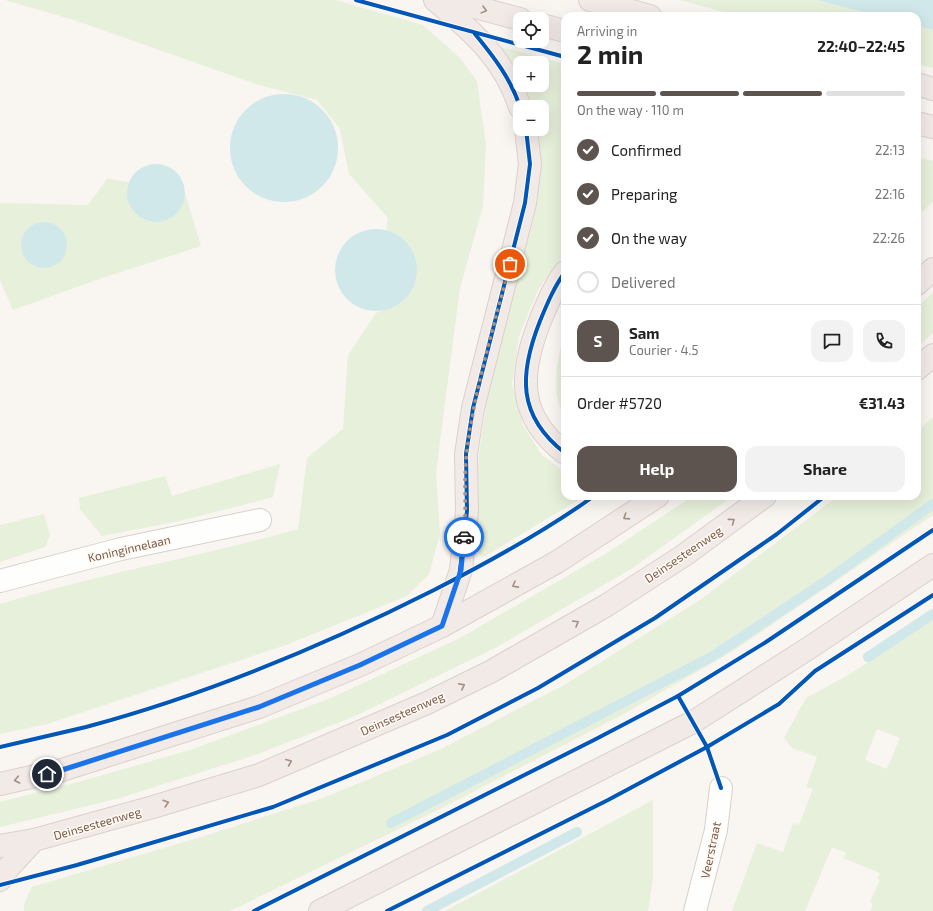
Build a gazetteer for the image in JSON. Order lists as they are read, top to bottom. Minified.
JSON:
{"streets":{"highway":["Deinsesteenweg"],"street":["Koninginnelaan","Veerstraat"]},"page":{"map_buttons":["+","−"],"heading":["2 min","Arriving in","22:40–22:45"],"panel":["Sam","Courier · 4.5","Order #5720","€31.43"],"bar":"On the way · 110 m","list":[["Confirmed","22:13"],["Preparing","22:16"],["On the way","22:26"],"Delivered"],"round":"S","buttons":["Help","Share"]}}
